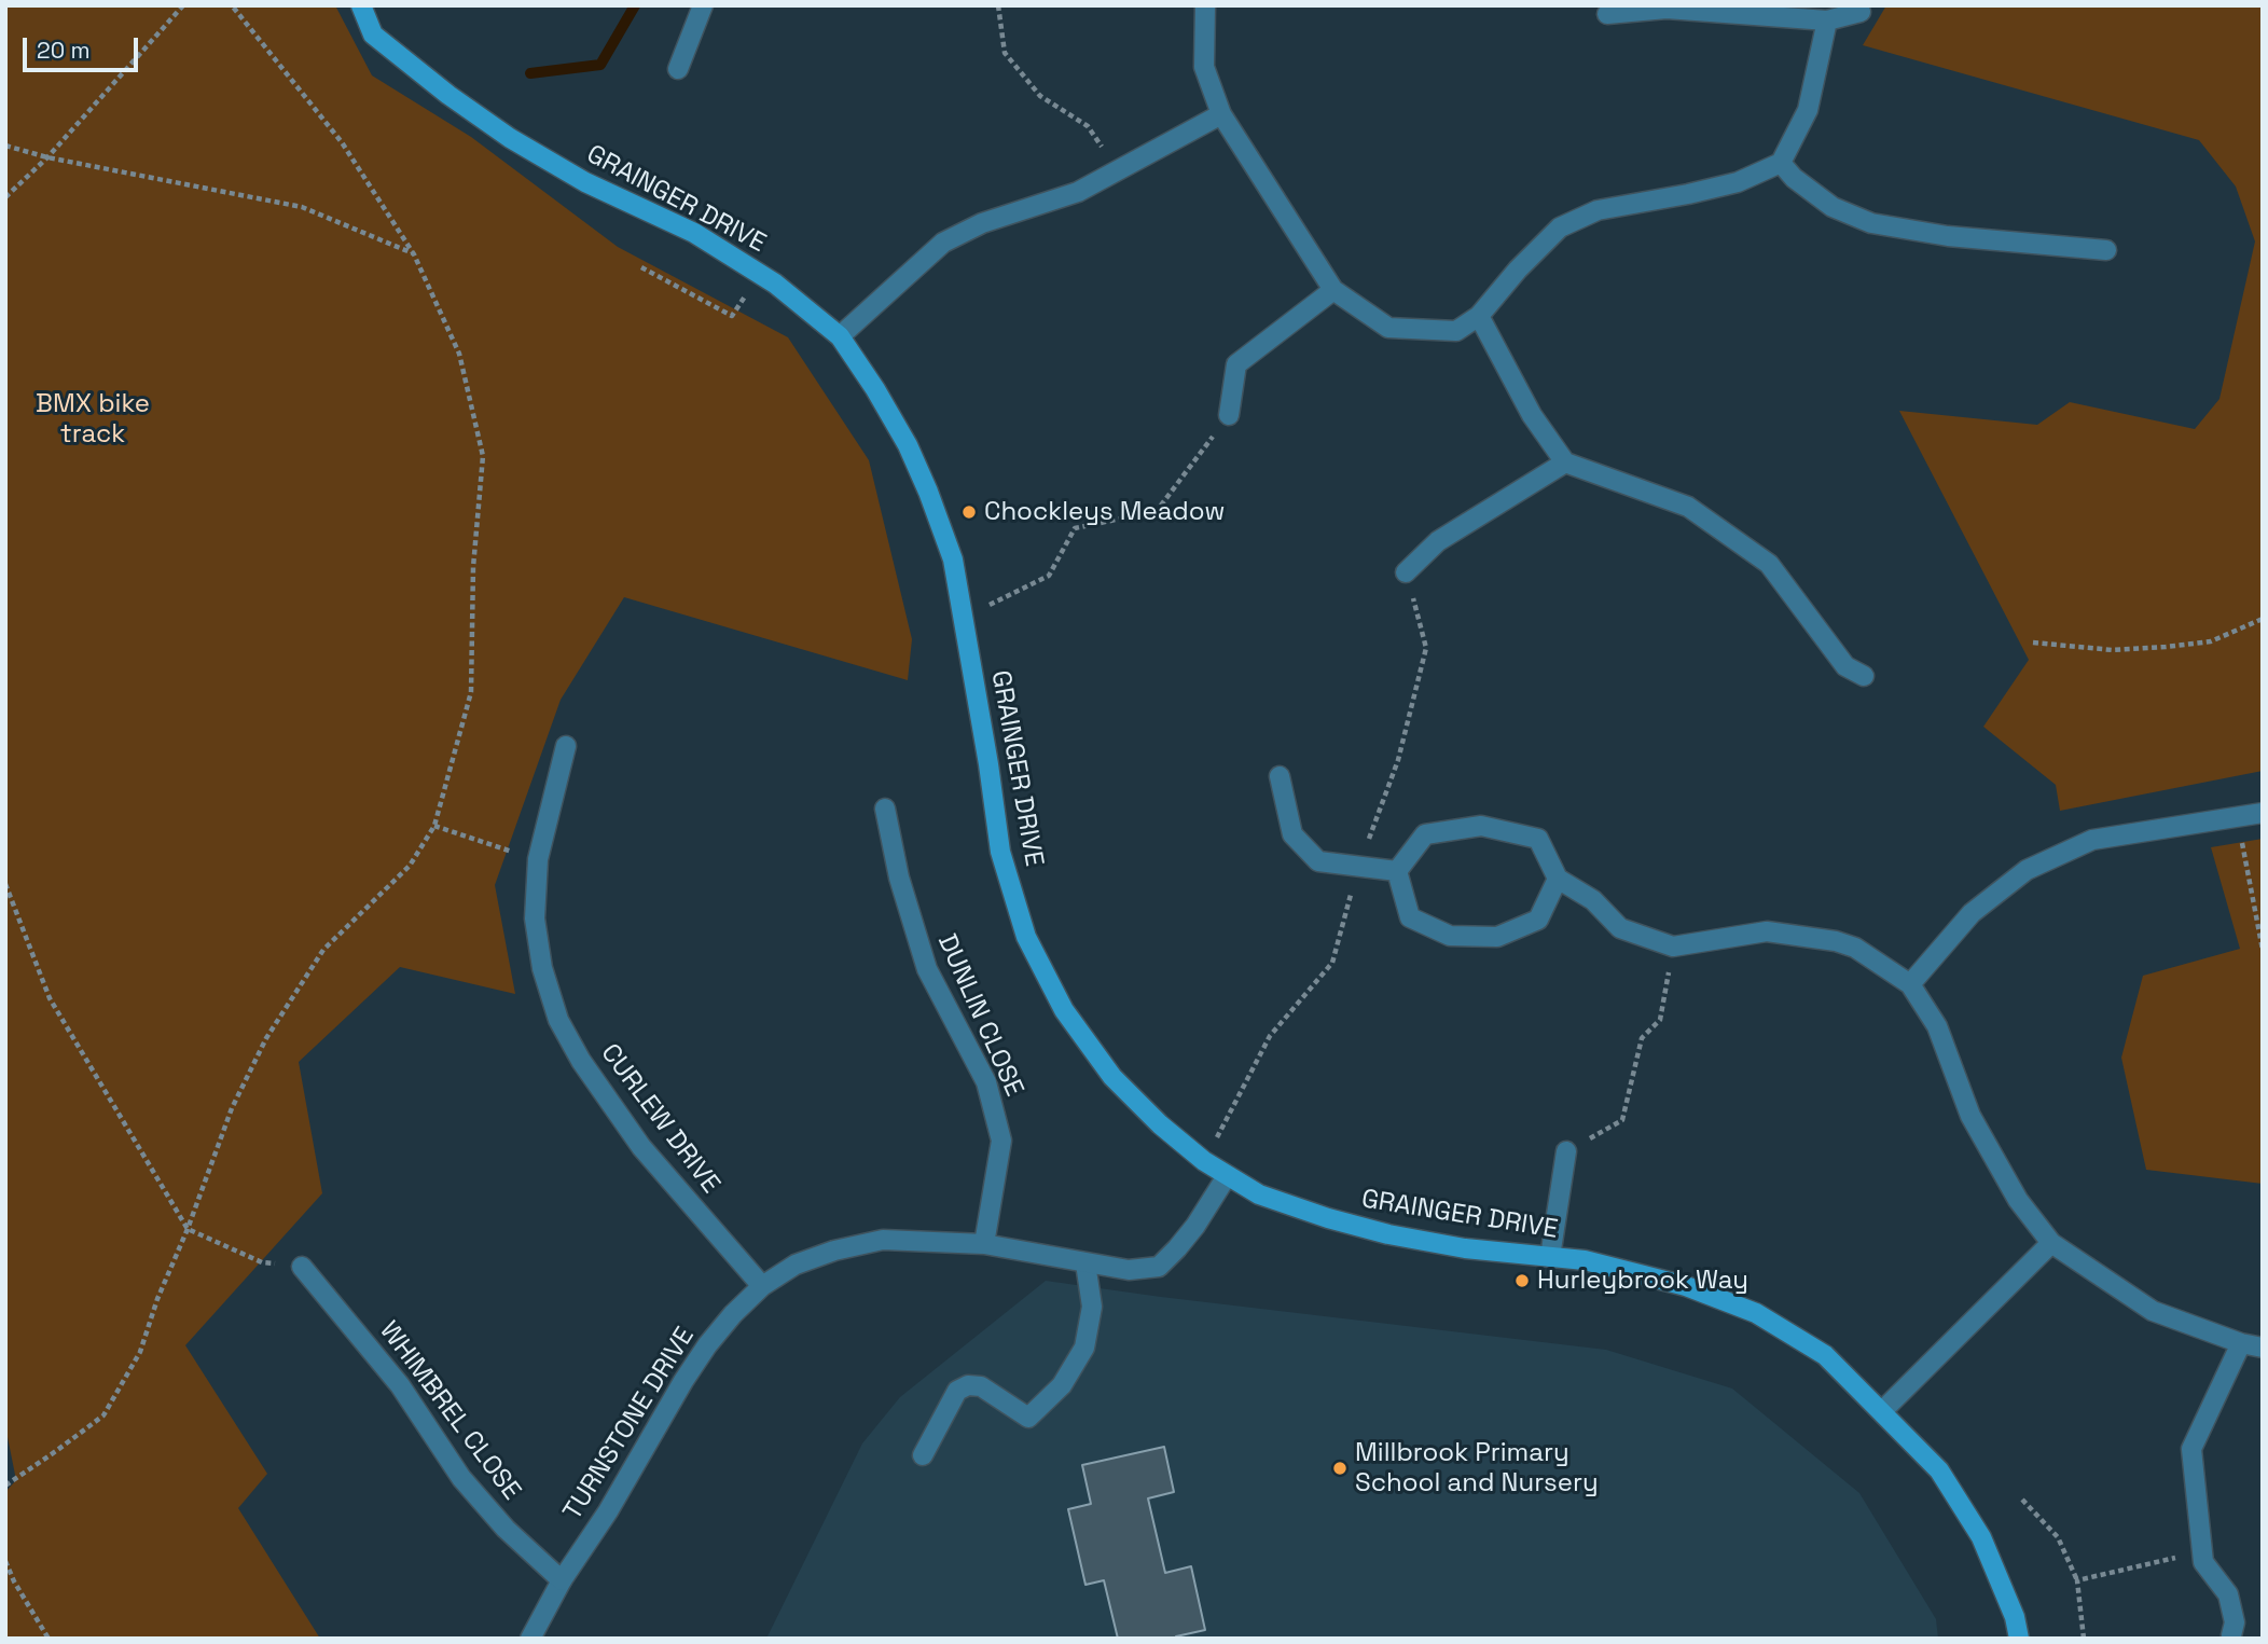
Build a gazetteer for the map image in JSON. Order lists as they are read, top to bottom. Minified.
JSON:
{"streets":{"street":["GRAINGER DRIVE","DUNLIN CLOSE","CURLEW DRIVE","WHIMBREL CLOSE","TURNSTONE DRIVE"]},"crossings":[["GRAINGER DRIVE","TURNSTONE DRIVE"],["DUNLIN CLOSE","TURNSTONE DRIVE"],["CURLEW DRIVE","TURNSTONE DRIVE"],["WHIMBREL CLOSE","TURNSTONE DRIVE"]],"parks":["BMX bike track"],"places":["Chockleys Meadow","Hurleybrook Way","Millbrook Primary School and Nursery"],"scale_bar":"20 m"}
